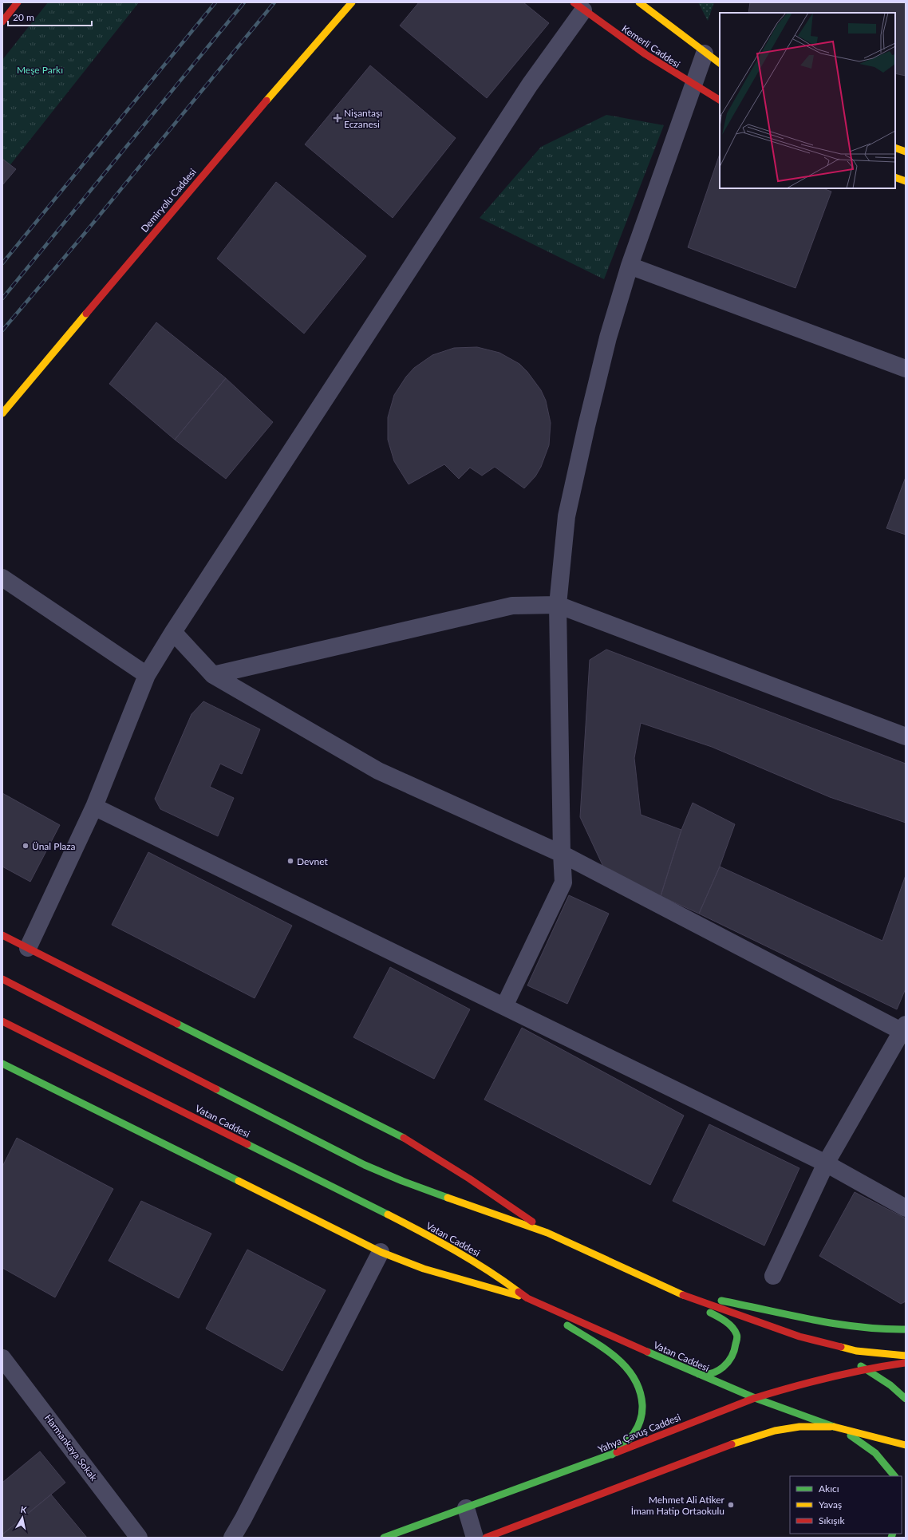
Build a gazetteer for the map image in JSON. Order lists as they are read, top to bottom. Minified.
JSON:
{"streets":{"main road":["Kemerli Caddesi","Demiryolu Caddesi","Vatan Caddesi","Yahya Çavuş Caddesi"],"street":["Harmankaya Sokak"]},"crossings":[["Vatan Caddesi","Yahya Çavuş Caddesi"]],"parks":["Meşe Parkı"],"places":{"health":["Nişantaşı Eczanesi"],"other":["Ünal Plaza","Devnet","Mehmet Ali Atiker İmam Hatip Ortaokulu"]},"legend":["Akıcı","Yavaş","Sıkışık"],"scale_bar":"20 m","north":"top"}
